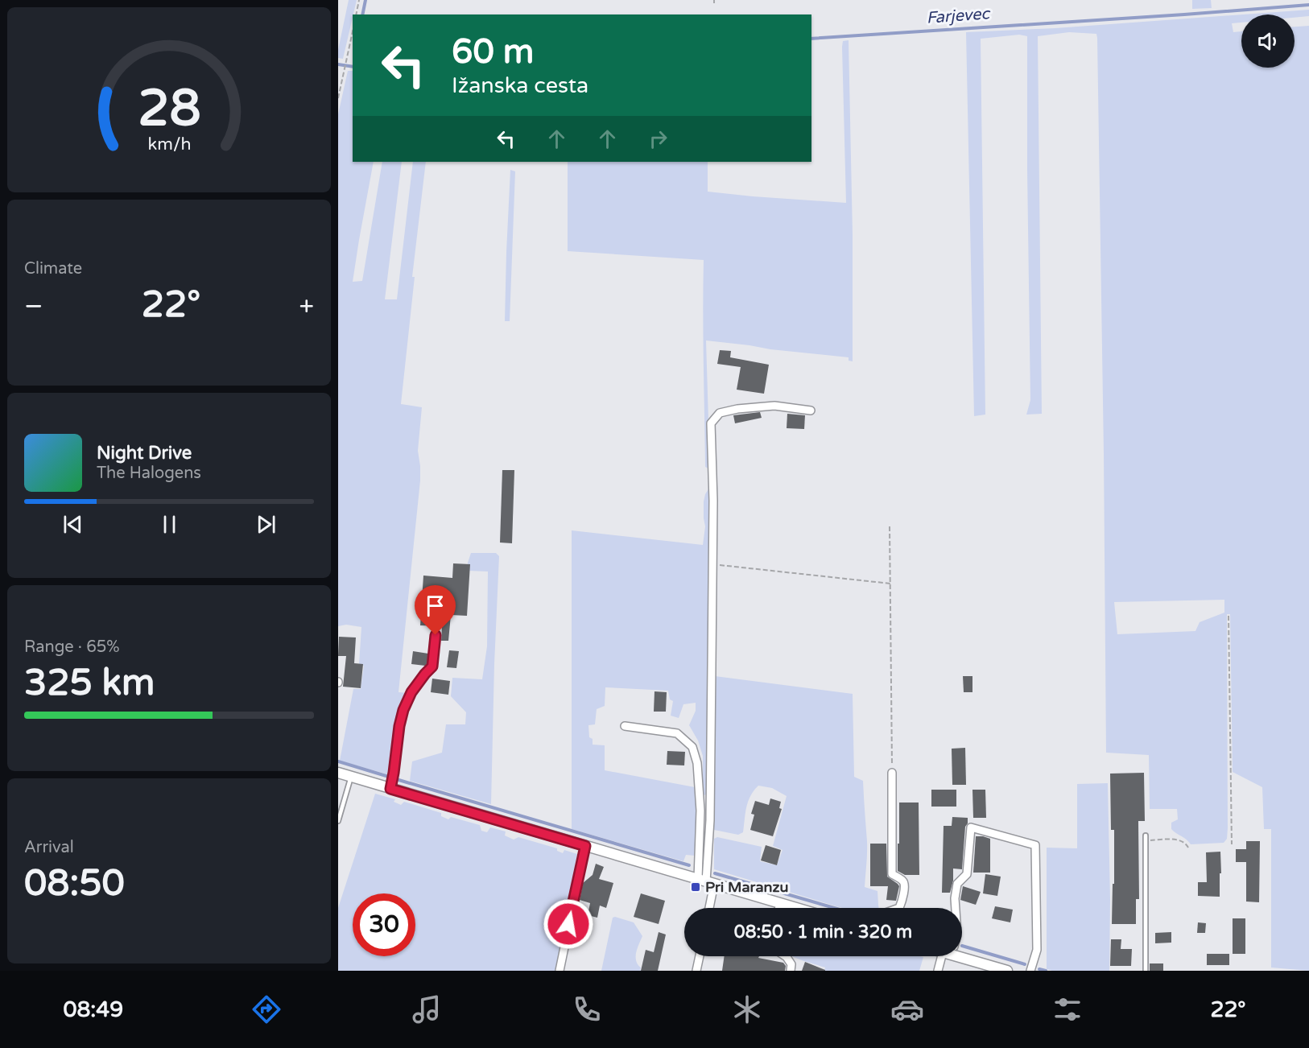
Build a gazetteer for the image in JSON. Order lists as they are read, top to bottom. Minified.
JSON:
{"water":["Farjevec"],"places":{"transit":["Pri Maranzu"]},"page":{"turn":["60 m","Ižanska cesta"],"tile":["Climate",["Range · 65%","325 km"],["Arrival","08:50"]],"heat":["−","22°","+"],"song":["Night Drive","The Halogens"],"limit":"30","trip":"08:50 · 1 min · 320 m","tabs":["08:49","22°"],"gauge":["28","km/h"]}}
